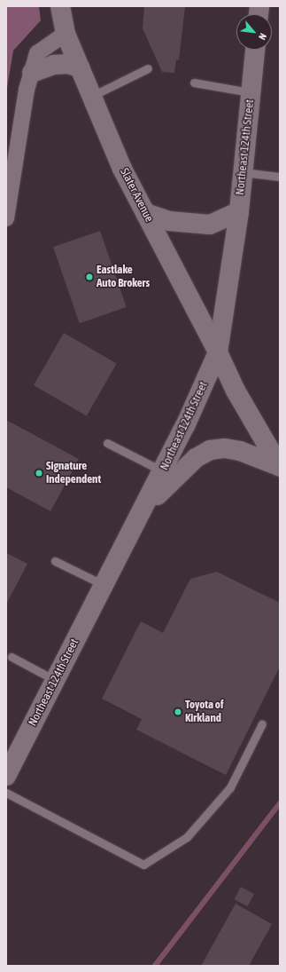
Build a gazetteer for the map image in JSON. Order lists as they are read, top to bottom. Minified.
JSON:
{"streets":{"main road":["Northeast 124th Street","Slater Avenue"]},"crossings":[["Northeast 124th Street","Slater Avenue"]],"places":["Eastlake Auto Brokers","Signature Independent","Toyota of Kirkland"],"north":"bottom right"}
